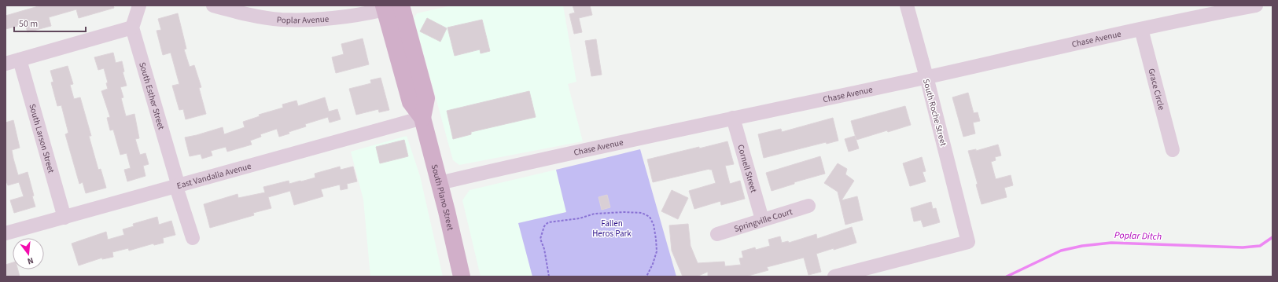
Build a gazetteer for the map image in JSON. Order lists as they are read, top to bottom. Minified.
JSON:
{"streets":{"main road":["South Plano Street"],"street":["Poplar Avenue","Chase Avenue","Grace Circle","South Esther Street","South Roche Street","South Larson Street","Cornell Street","East Vandalia Avenue","Springville Court"]},"crossings":[["Poplar Avenue","South Plano Street"],["Chase Avenue","Grace Circle"],["Chase Avenue","South Roche Street"],["Chase Avenue","Cornell Street"],["Chase Avenue","South Plano Street"],["South Esther Street","East Vandalia Avenue"],["South Larson Street","East Vandalia Avenue"],["Cornell Street","Springville Court"],["East Vandalia Avenue","South Plano Street"]],"water":["Poplar Ditch"],"parks":["Fallen Heros Park"],"scale_bar":"50 m","north":"bottom"}
